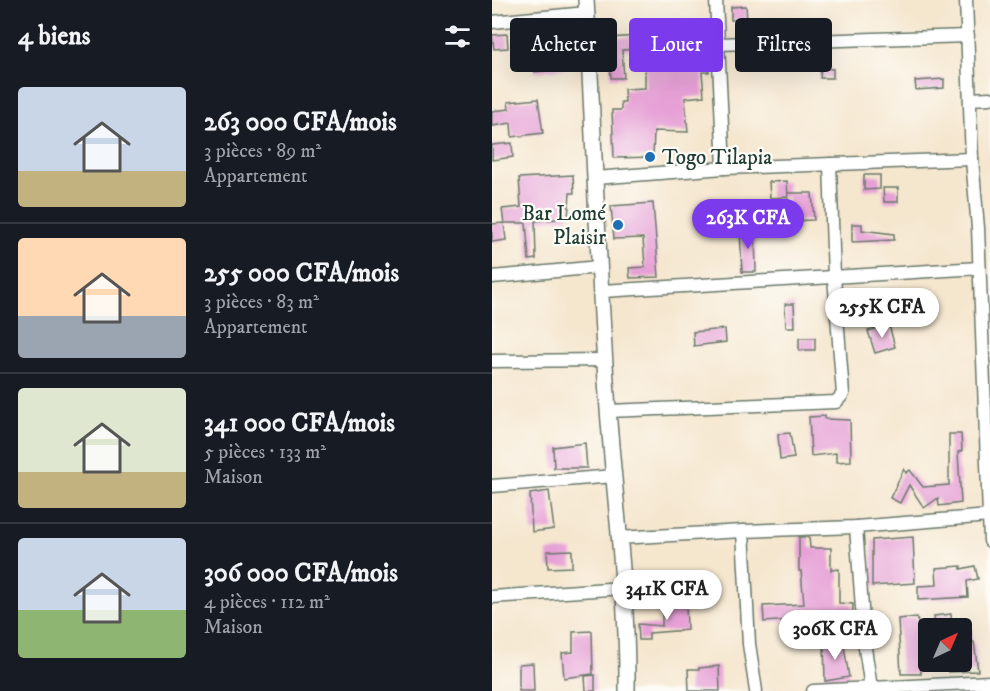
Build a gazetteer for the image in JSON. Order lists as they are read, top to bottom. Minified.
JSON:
{"places":["Togo Tilapia","Bar Lomé Plaisir"],"north":"top right","page":{"heading":"4 biens","chip":["Acheter","Louer","Filtres"],"list":[{"name":"263 000 CFA/mois","note":"3 pièces · 89 m² · Appartement"},{"name":"255 000 CFA/mois","note":"3 pièces · 83 m² · Appartement"},{"name":"341 000 CFA/mois","note":"5 pièces · 133 m² · Maison"},{"name":"306 000 CFA/mois","note":"4 pièces · 112 m² · Maison"}],"price":["263K CFA","255K CFA","341K CFA","306K CFA"]}}
